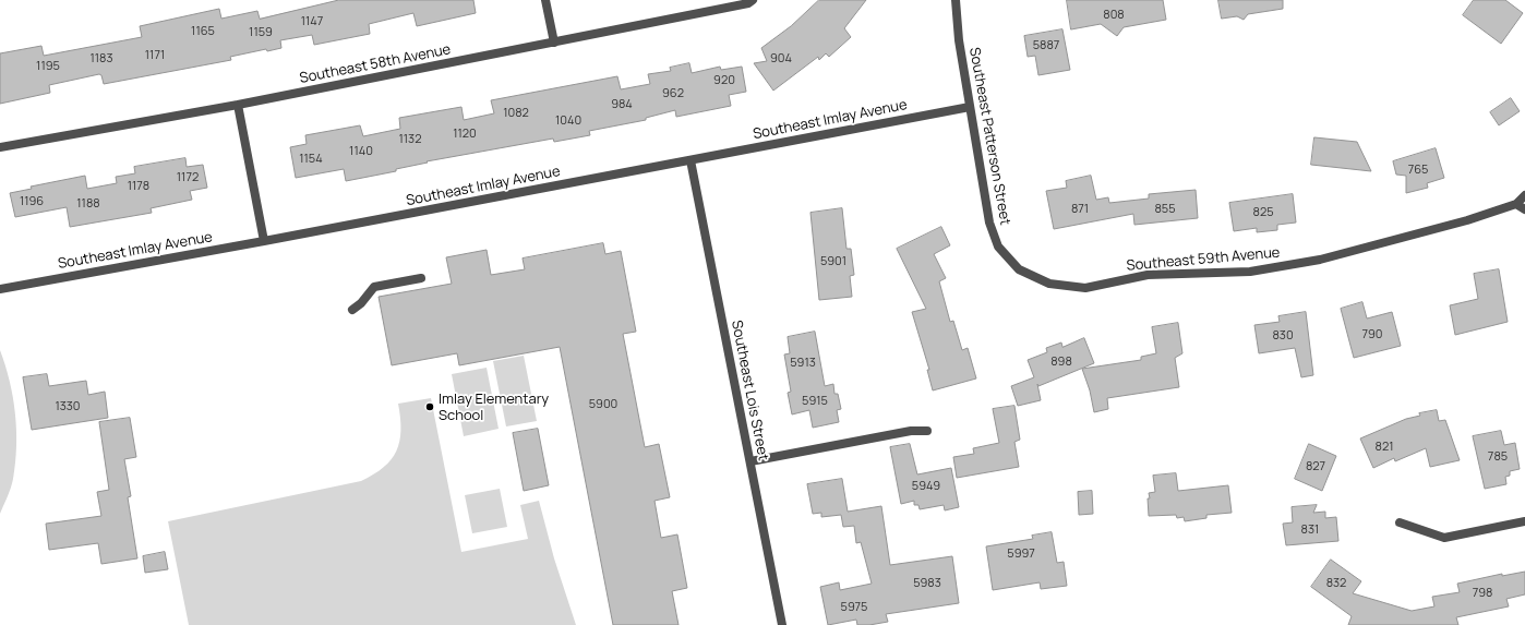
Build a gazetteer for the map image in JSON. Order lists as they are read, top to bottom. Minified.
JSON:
{"streets":{"street":["Southeast 58th Avenue","Southeast Imlay Avenue","Southeast Patterson Street","Southeast 59th Avenue","Southeast Lois Street"]},"crossings":[["Southeast Imlay Avenue","Southeast Patterson Street"],["Southeast Imlay Avenue","Southeast Lois Street"],["Southeast Patterson Street","Southeast 59th Avenue"]],"places":["Imlay Elementary School"],"house_numbers":["808","1147","1165","1159","5887","1171","1183","904","1195","920","962","984","1082","1040","1120","1132","1140","1154","765","1172","1178","1196","1188","871","855","825","5901","790","830","898","5913","5915","5900","1330","821","785","827","5949","831","5997","5983","832","798","5975"]}
